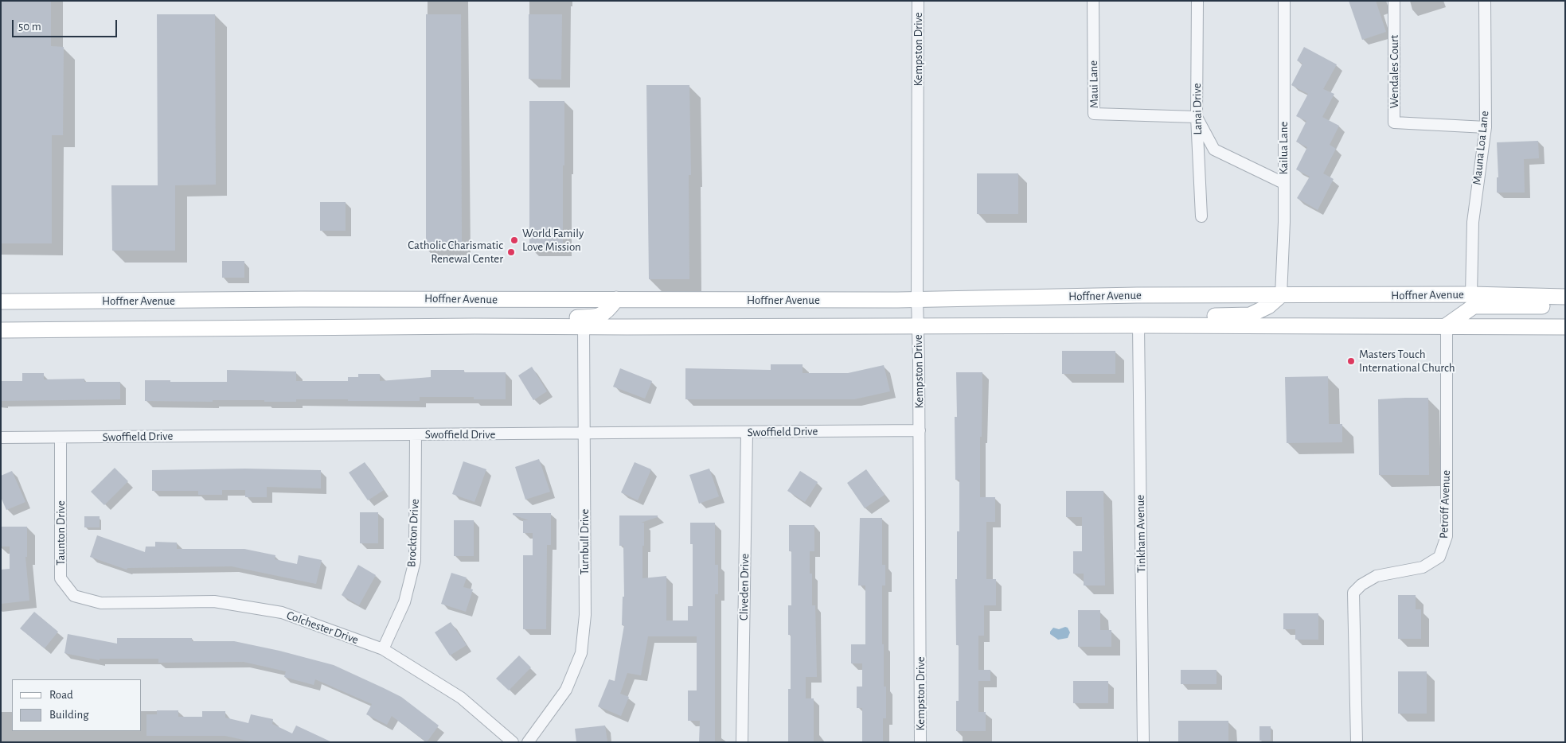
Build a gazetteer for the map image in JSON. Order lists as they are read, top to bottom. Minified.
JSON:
{"streets":{"main road":["Hoffner Avenue"],"street":["Kempston Drive","Wendales Court","Maui Lane","Lanai Drive","Kailua Lane","Mauna Loa Lane","Swoffield Drive","Petroff Avenue","Taunton Drive","Brockton Drive","Tinkham Avenue","Turnbull Drive","Cliveden Drive","Colchester Drive"]},"crossings":[["Kempston Drive","Hoffner Avenue"],["Kempston Drive","Swoffield Drive"],["Wendales Court","Mauna Loa Lane"],["Maui Lane","Lanai Drive"],["Kailua Lane","Hoffner Avenue"],["Mauna Loa Lane","Hoffner Avenue"],["Swoffield Drive","Taunton Drive"],["Swoffield Drive","Brockton Drive"],["Swoffield Drive","Turnbull Drive"],["Swoffield Drive","Cliveden Drive"],["Taunton Drive","Colchester Drive"],["Brockton Drive","Colchester Drive"]],"places":["World Family Love Mission","Catholic Charismatic Renewal Center","Masters Touch International Church"],"legend":["Road","Building"],"scale_bar":"50 m"}
